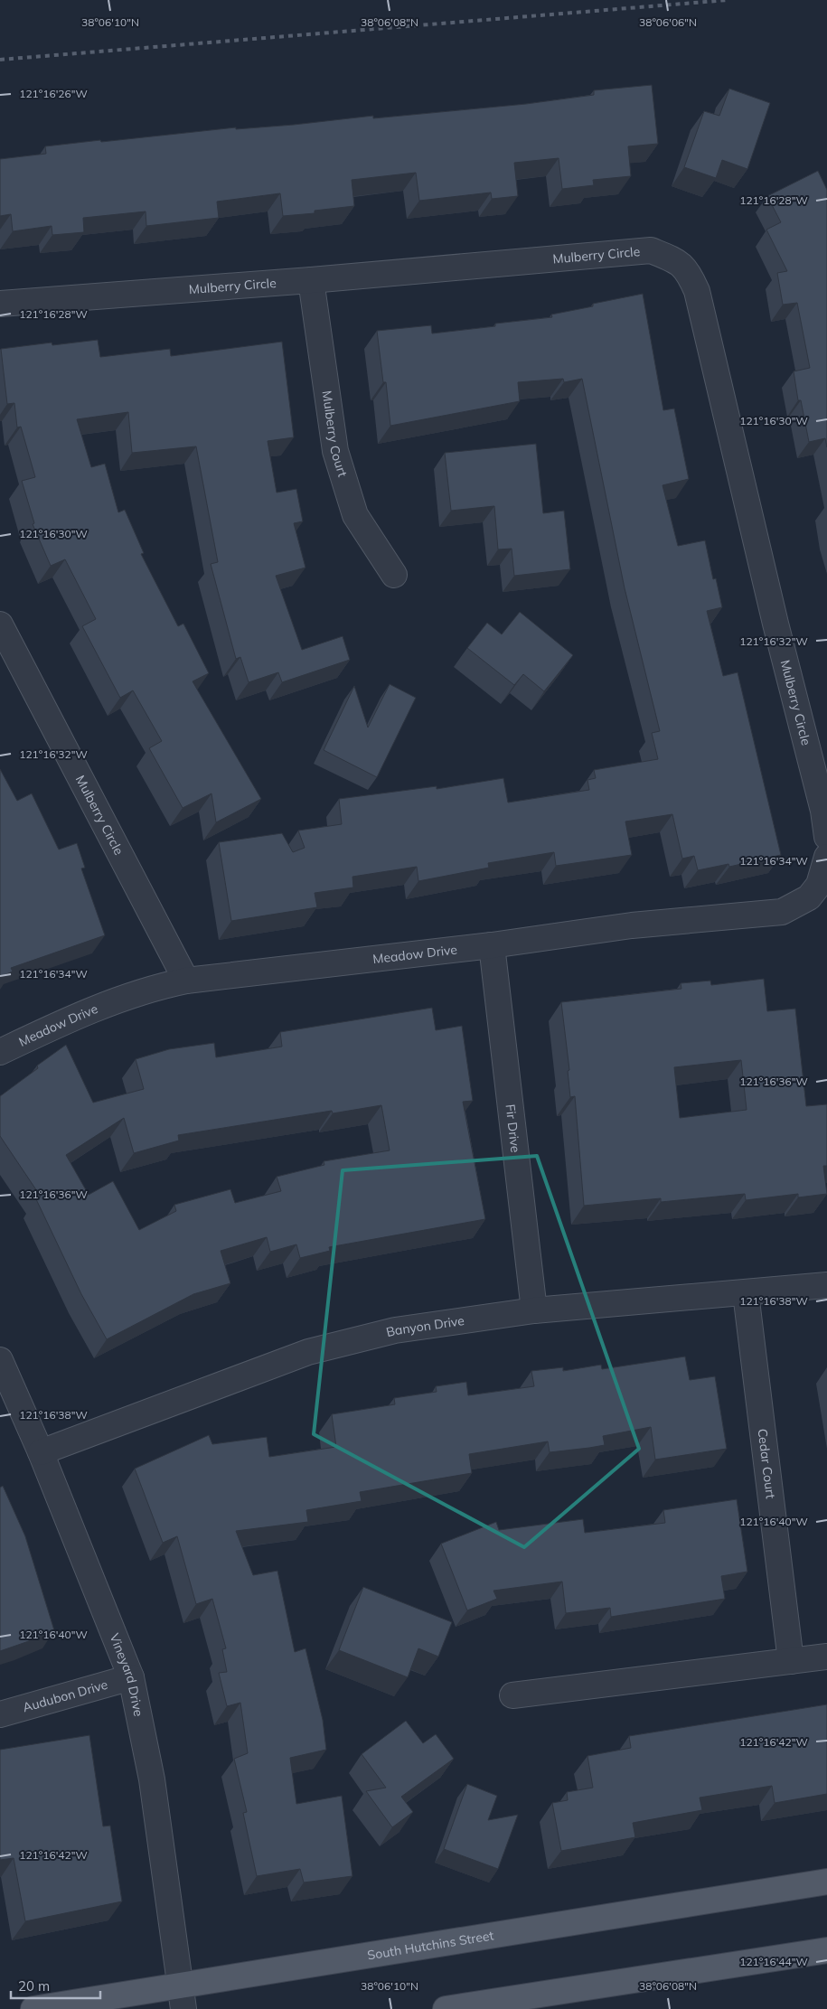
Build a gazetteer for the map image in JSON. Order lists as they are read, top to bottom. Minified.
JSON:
{"streets":{"main road":["South Hutchins Street"],"street":["Mulberry Circle","Mulberry Court","Meadow Drive","Fir Drive","Banyon Drive","Cedar Court","Vineyard Drive","Audubon Drive"]},"crossings":[["Mulberry Circle","Mulberry Court"],["Mulberry Circle","Meadow Drive"],["Meadow Drive","Fir Drive"],["Fir Drive","Banyon Drive"],["Banyon Drive","Cedar Court"],["Banyon Drive","Vineyard Drive"],["Vineyard Drive","Audubon Drive"],["Vineyard Drive","South Hutchins Street"]],"scale_bar":"20 m","coordinates":["38°06'10\"N","38°06'08\"N","38°06'06\"N","121°16'26\"W","121°16'28\"W","121°16'30\"W","121°16'32\"W","121°16'34\"W","121°16'36\"W","121°16'38\"W","121°16'40\"W","121°16'42\"W","121°16'44\"W"]}
